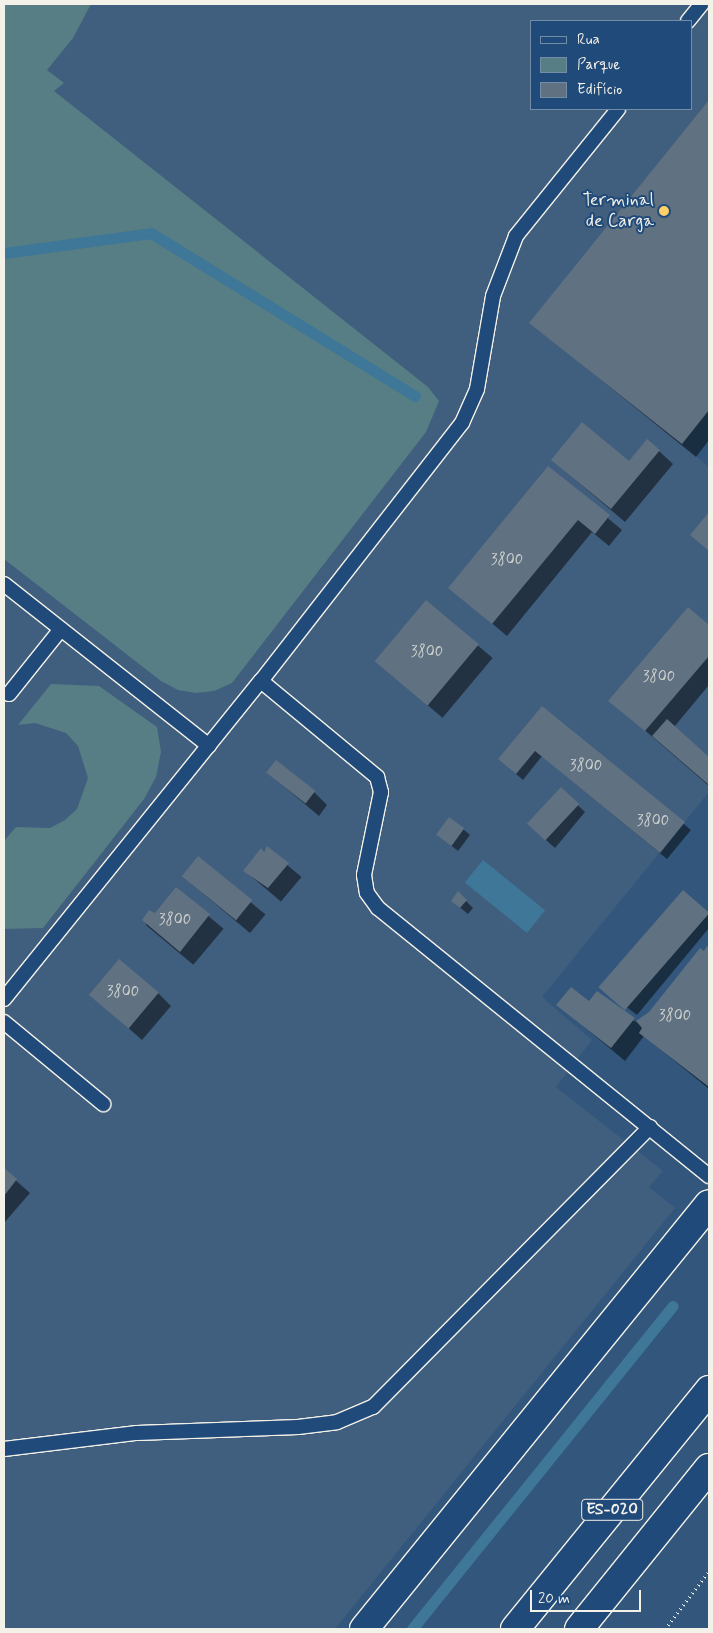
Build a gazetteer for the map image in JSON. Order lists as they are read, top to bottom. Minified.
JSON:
{"streets":{"street":["ES-020"]},"places":["Terminal de Carga"],"house_numbers":["3800","3800","3800","3800","3800","3800","3800","3800"],"legend":["Rua","Parque","Edifício"],"scale_bar":"20 m"}
